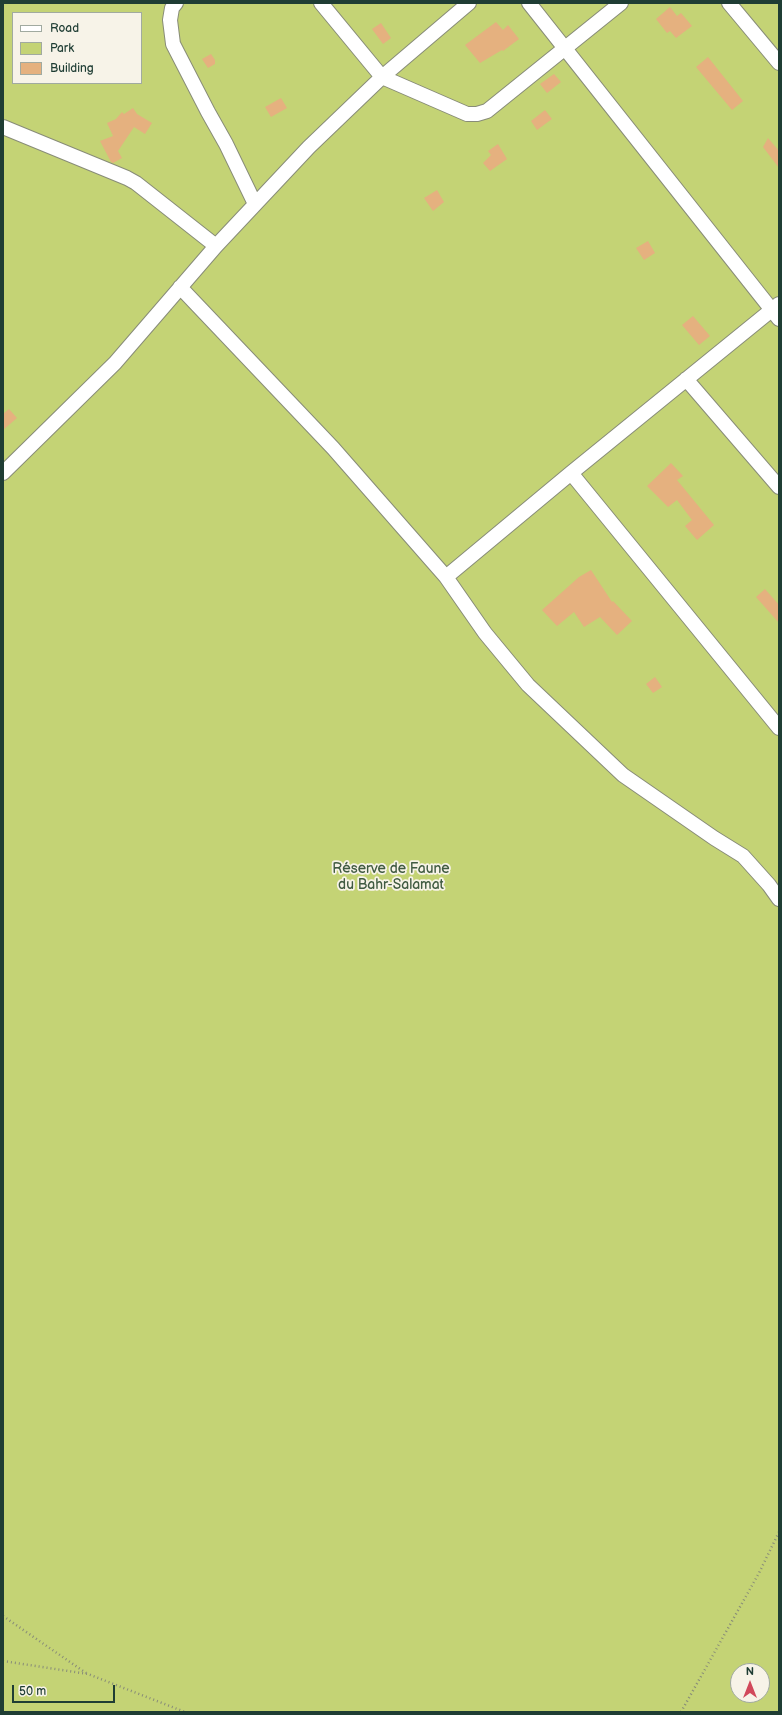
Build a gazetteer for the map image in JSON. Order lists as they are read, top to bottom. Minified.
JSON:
{"parks":["Réserve de Faune du Bahr-Salamat"],"legend":["Road","Park","Building"],"scale_bar":"50 m","north":"top"}
